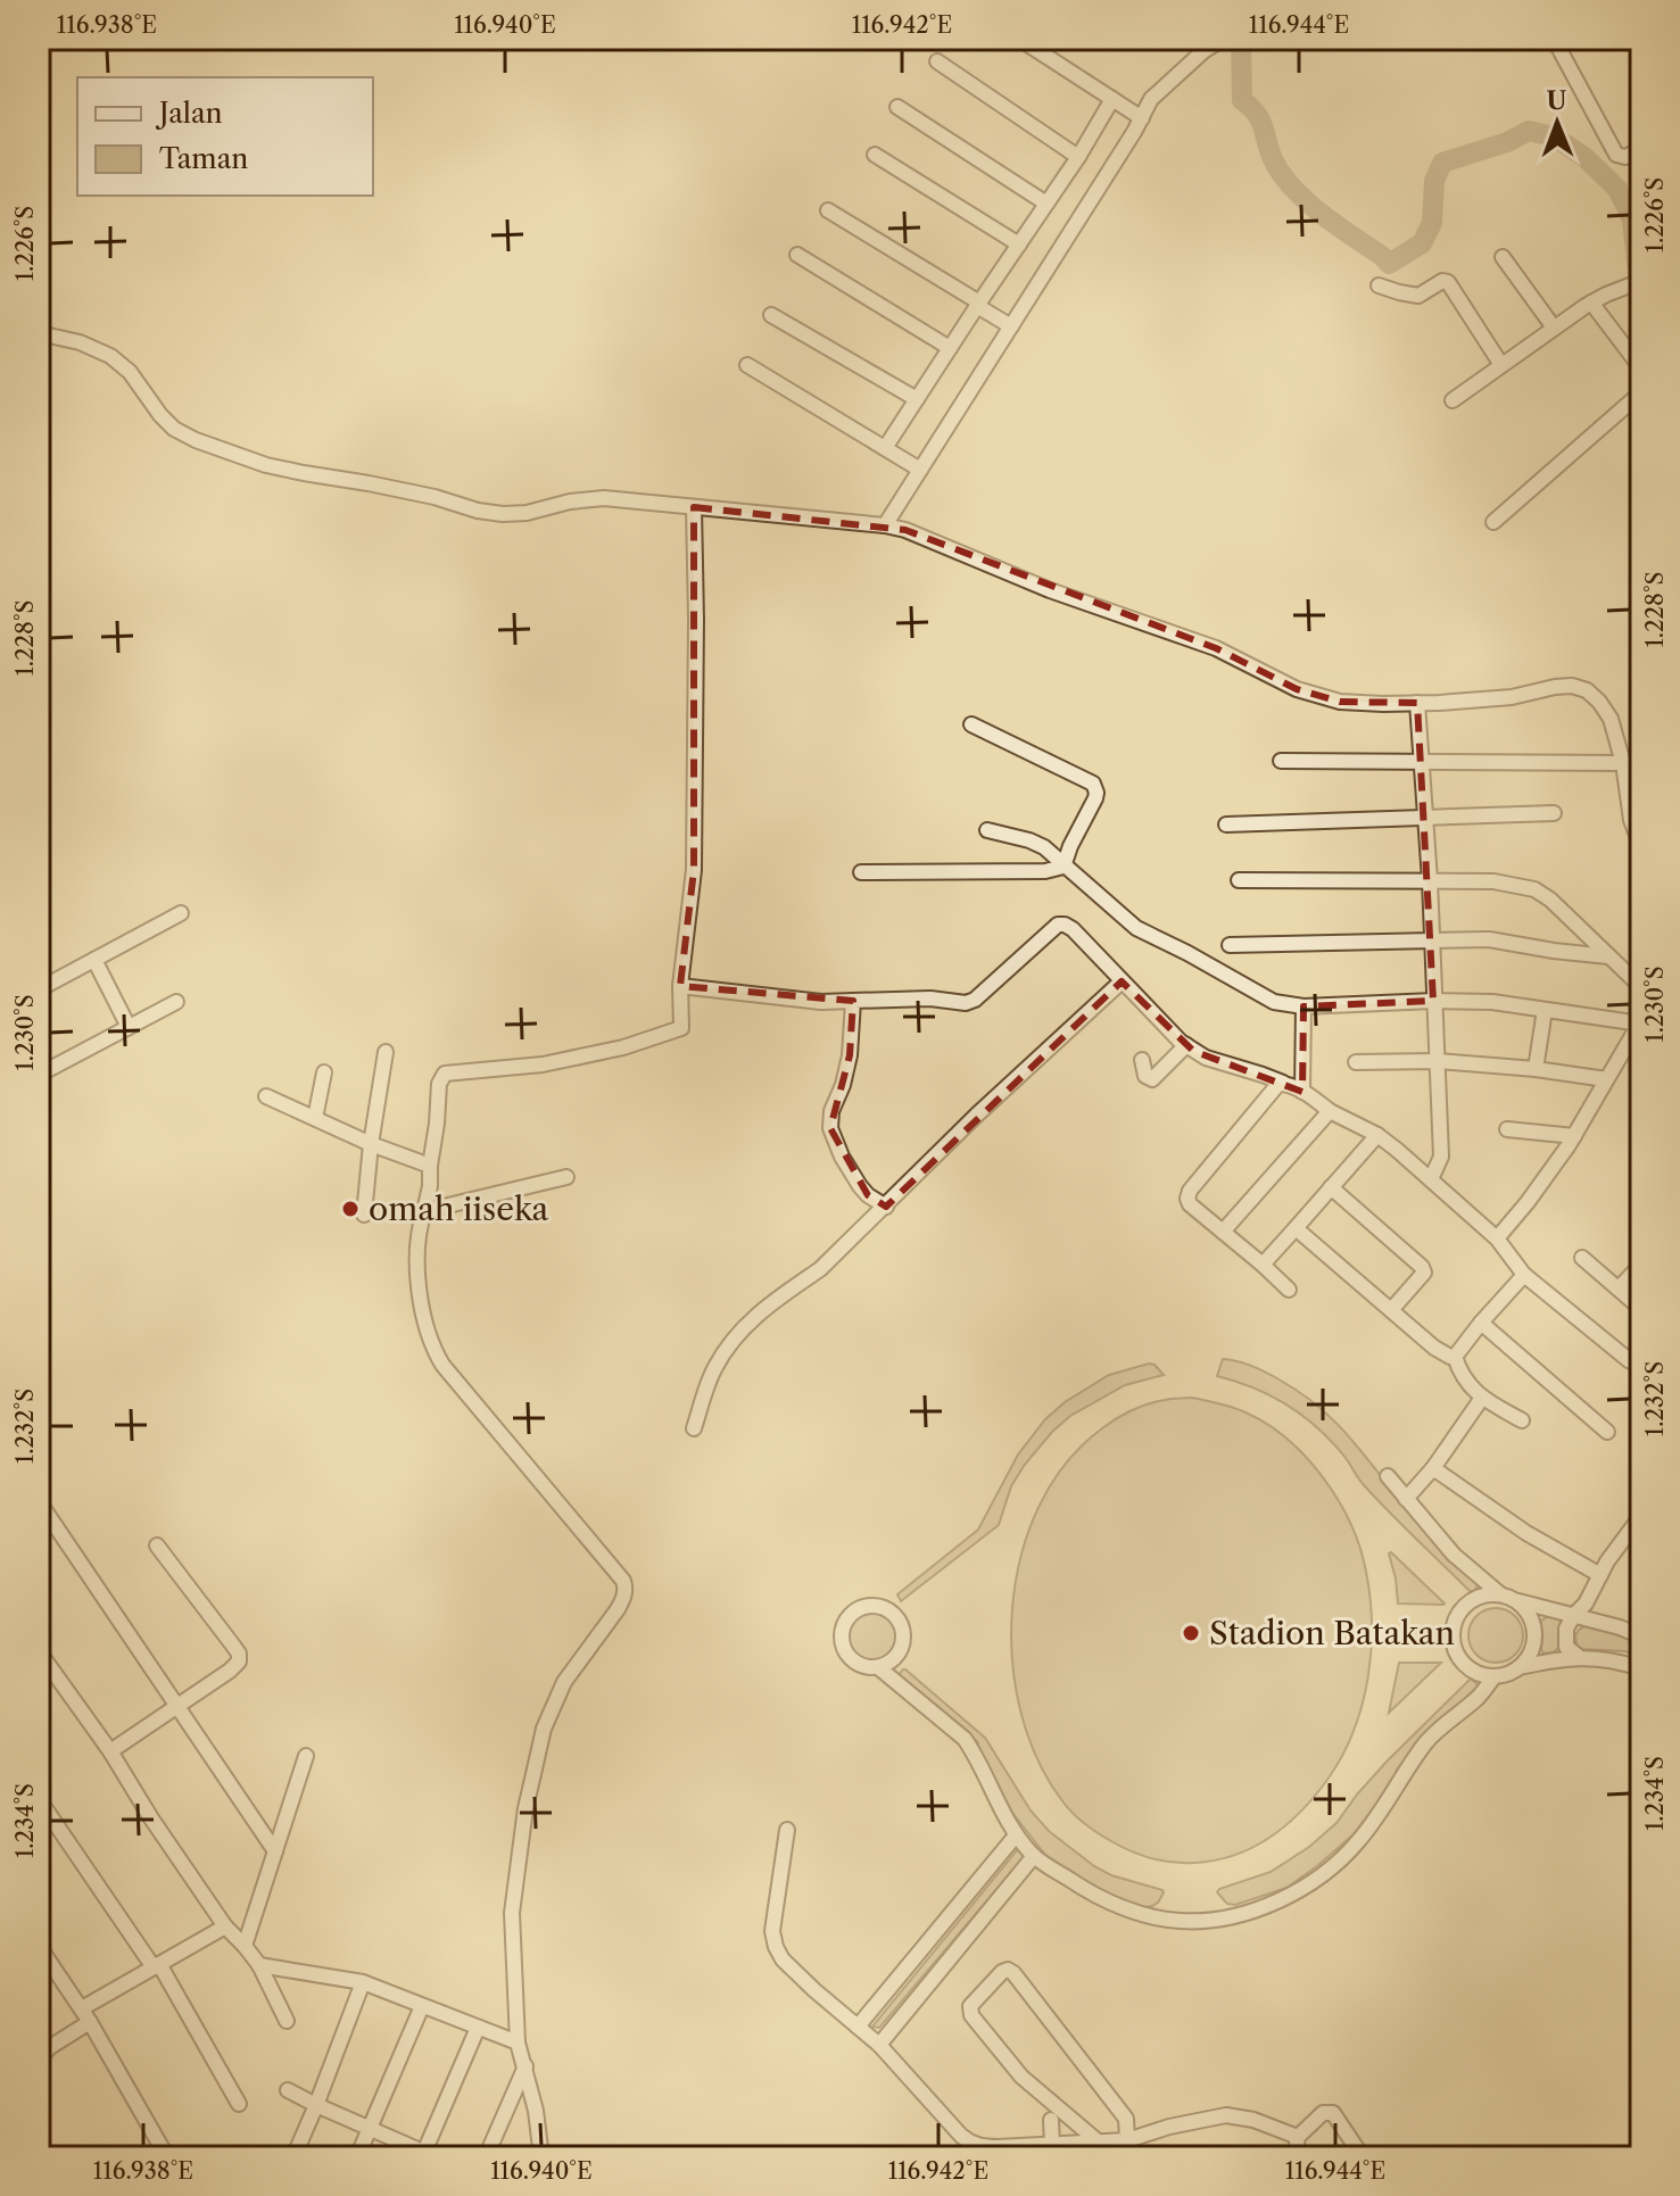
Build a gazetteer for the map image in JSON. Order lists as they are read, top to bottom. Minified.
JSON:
{"places":["omah iiseka","Stadion Batakan"],"legend":["Jalan","Taman"],"north":"top","coordinates":["116.938°E","116.940°E","116.942°E","116.944°E","1.226°S","1.228°S","1.230°S","1.232°S","1.234°S"]}
